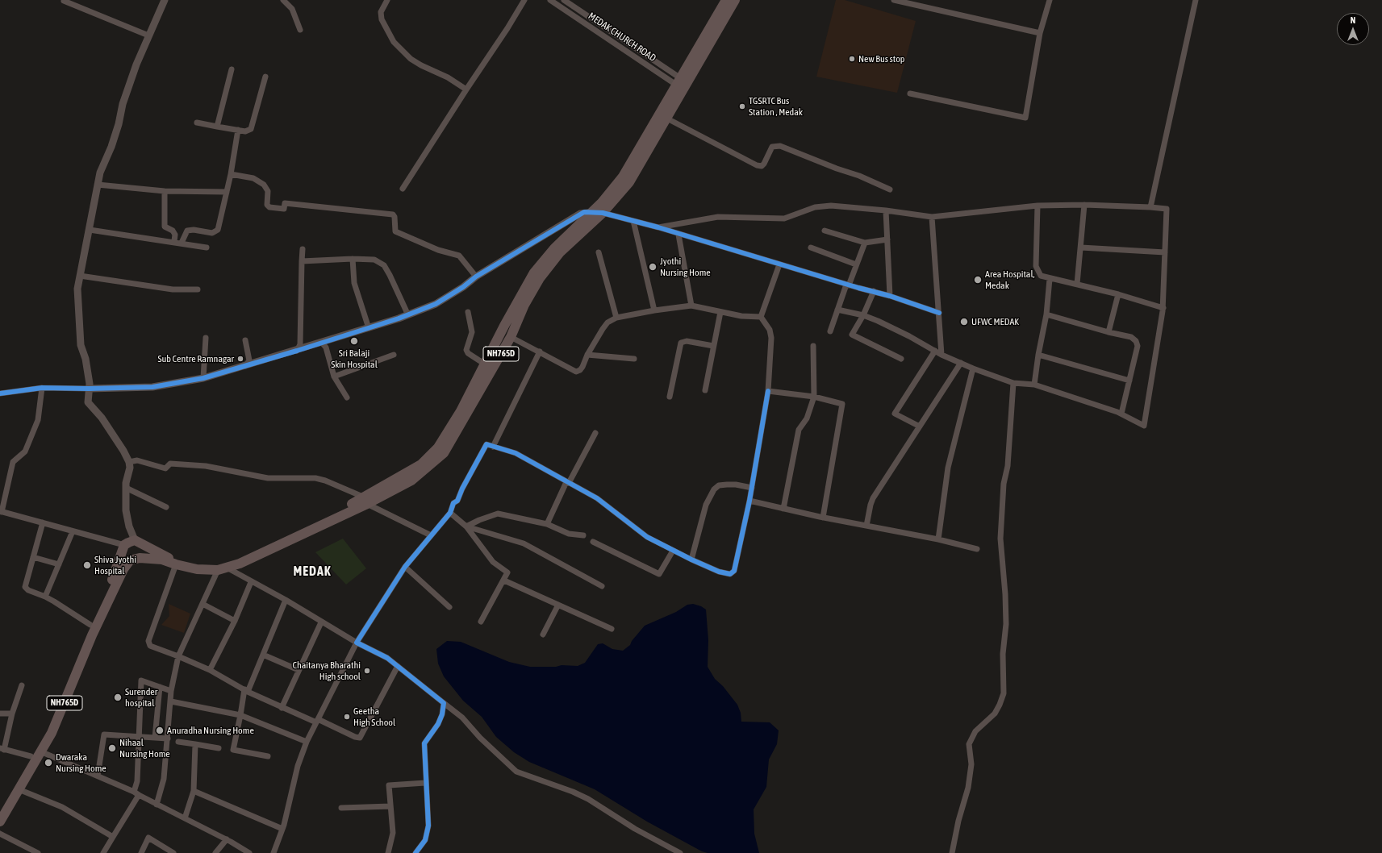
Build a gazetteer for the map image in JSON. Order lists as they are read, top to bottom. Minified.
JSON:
{"streets":{"highway":["NH765D"],"street":["MEDAK CHURCH ROAD"]},"crossings":[["MEDAK CHURCH ROAD","NH765D"]],"districts":["MEDAK"],"places":["New Bus stop","TGSRTC Bus Station , Medak","Jyothi Nursing Home","Area Hospital, Medak","UFWC MEDAK","Sri Balaji Skin Hospital","Sub Centre Ramnagar","Shiva Jyothi Hospital","Chaitanya Bharathi High school","Surender hospital","Geetha High School","Anuradha Nursing Home","Nihaal Nursing Home","Dwaraka Nursing Home"],"north":"top"}
